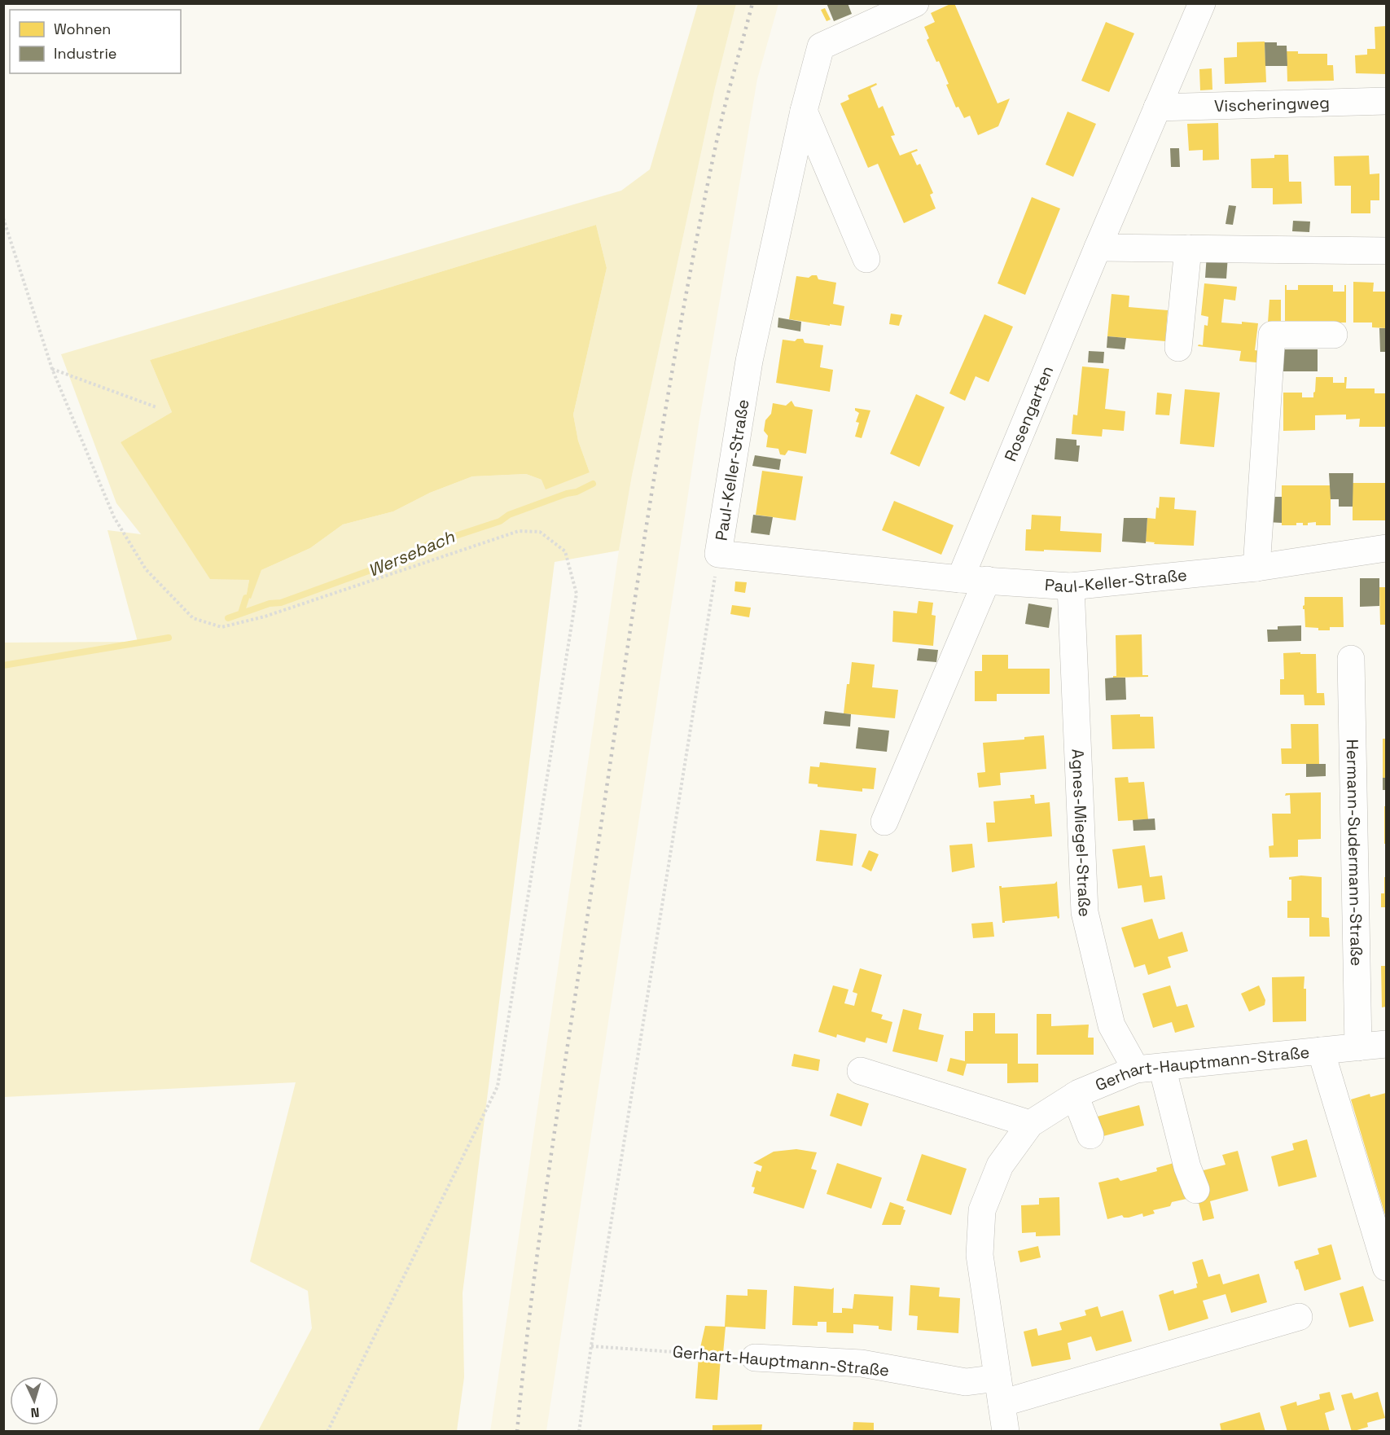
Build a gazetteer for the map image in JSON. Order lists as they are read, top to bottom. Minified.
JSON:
{"streets":{"street":["Vischeringweg","Rosengarten","Paul-Keller-Straße","Agnes-Miegel-Straße","Hermann-Sudermann-Straße","Gerhart-Hauptmann-Straße"]},"crossings":[["Vischeringweg","Rosengarten"],["Rosengarten","Paul-Keller-Straße"],["Paul-Keller-Straße","Agnes-Miegel-Straße"],["Agnes-Miegel-Straße","Gerhart-Hauptmann-Straße"],["Hermann-Sudermann-Straße","Gerhart-Hauptmann-Straße"]],"water":["Wersebach"],"legend":["Wohnen","Industrie"],"north":"bottom"}
